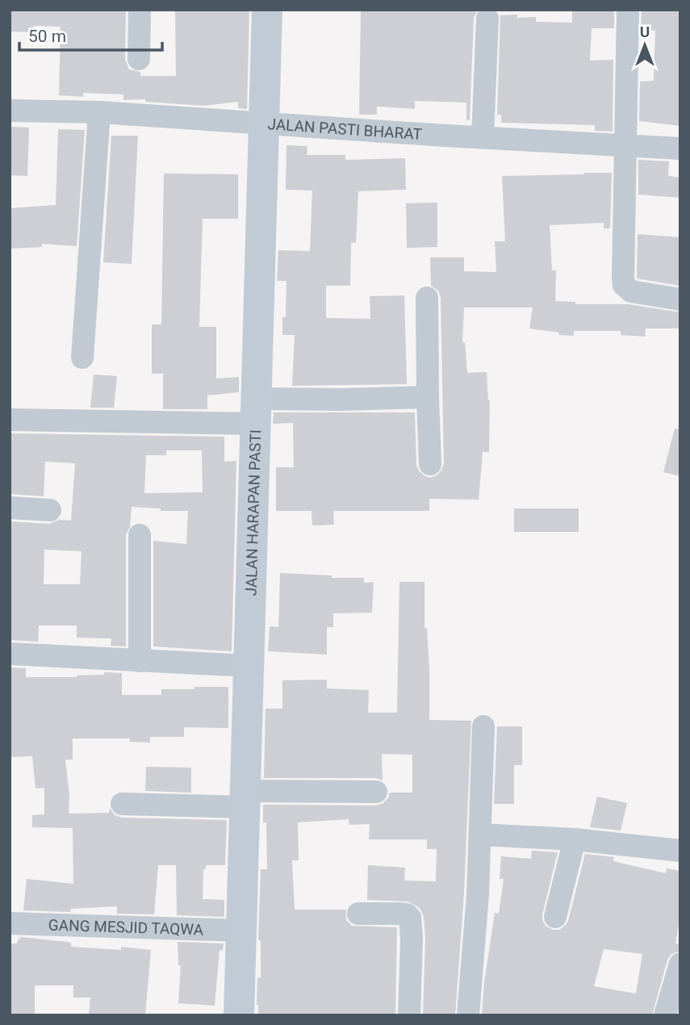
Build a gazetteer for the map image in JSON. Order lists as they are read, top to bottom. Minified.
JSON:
{"streets":{"street":["JALAN PASTI BHARAT","JALAN HARAPAN PASTI","GANG MESJID TAQWA"]},"crossings":[["JALAN PASTI BHARAT","JALAN HARAPAN PASTI"],["JALAN HARAPAN PASTI","GANG MESJID TAQWA"]],"scale_bar":"50 m","north":"top"}
